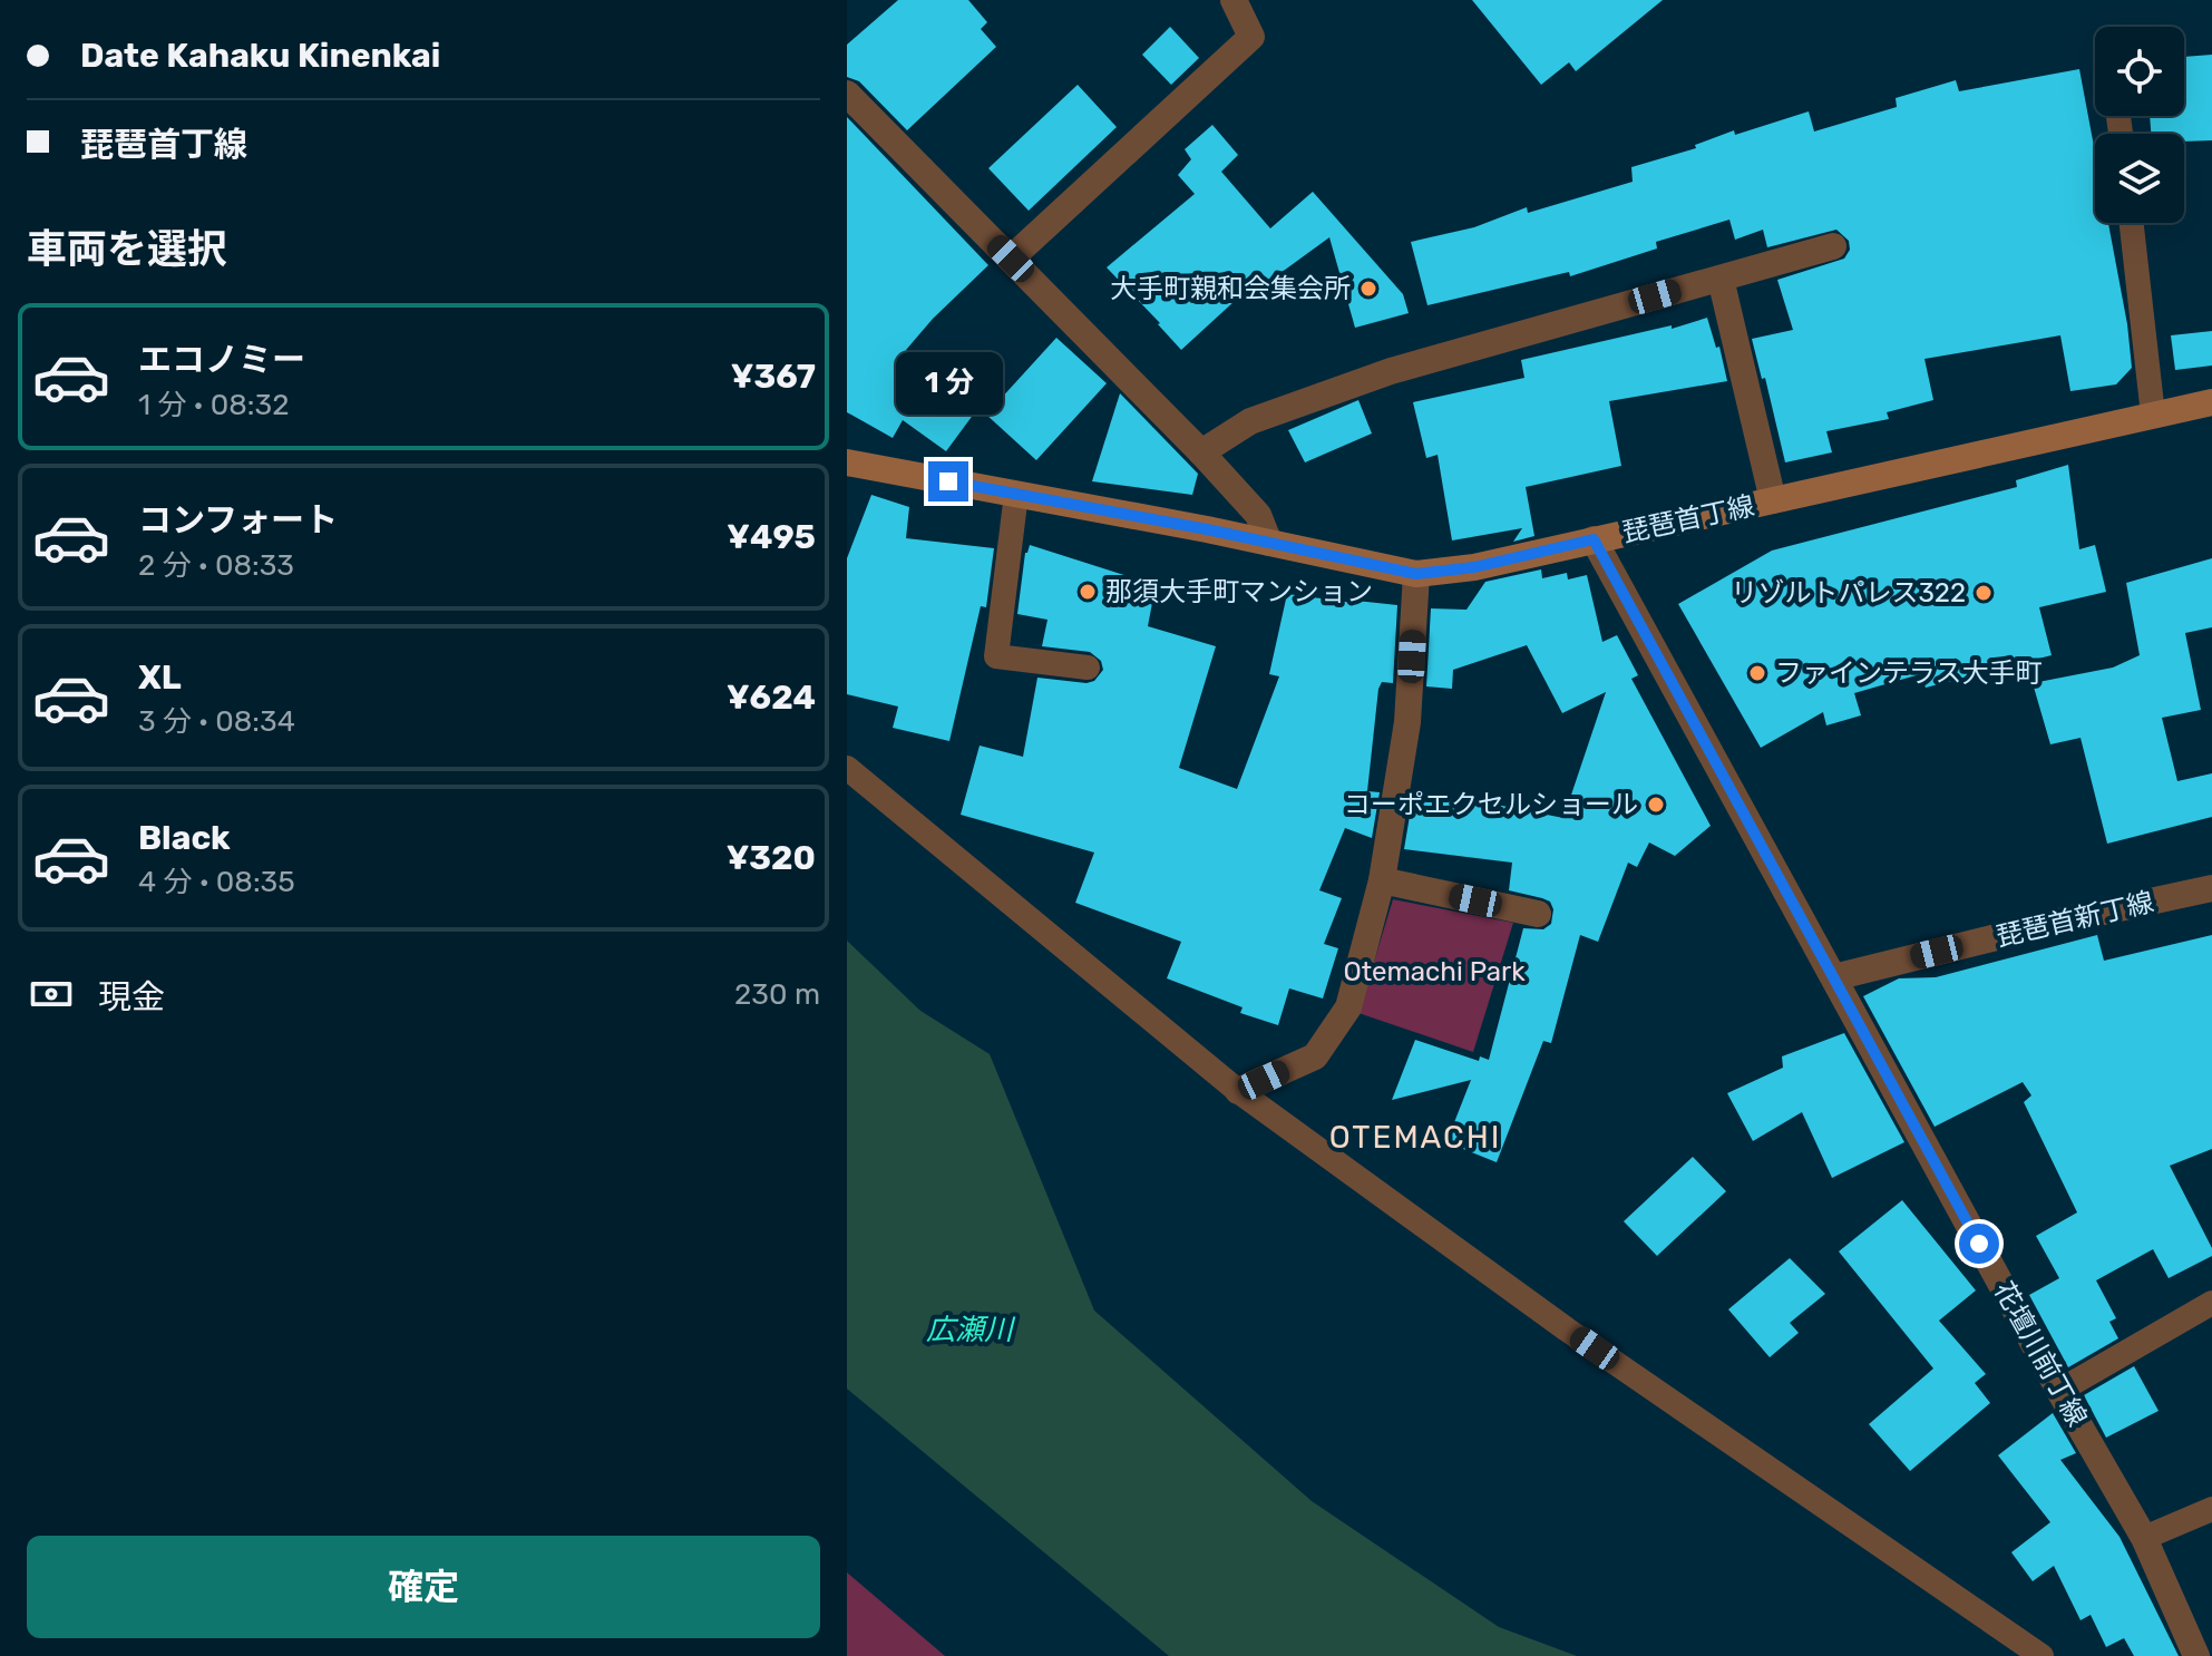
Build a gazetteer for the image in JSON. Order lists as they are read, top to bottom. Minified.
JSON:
{"streets":{"street":["琵琶首丁線","琵琶首新丁線","花壇川前丁線"]},"crossings":[["琵琶首丁線","花壇川前丁線"],["琵琶首新丁線","花壇川前丁線"]],"districts":["OTEMACHI"],"water":["広瀬川"],"parks":["Otemachi Park"],"places":["大手町親和会集会所","那須大手町マンション","リゾルトパレス322","ファインテラス大手町","コーポエクセルショール"],"page":{"banner":["Date Kahaku Kinenkai","琵琶首丁線"],"heading":"車両を選択","list":[{"name":"エコノミー","note":"1 分 · 08:32","value":"¥367"},{"name":"コンフォート","note":"2 分 · 08:33","value":"¥495"},{"name":"XL","note":"3 分 · 08:34","value":"¥624"},{"name":"Black","note":"4 分 · 08:35","value":"¥320"}],"bubble":"1 分","pay":["現金","230 m"],"buttons":"確定"}}
